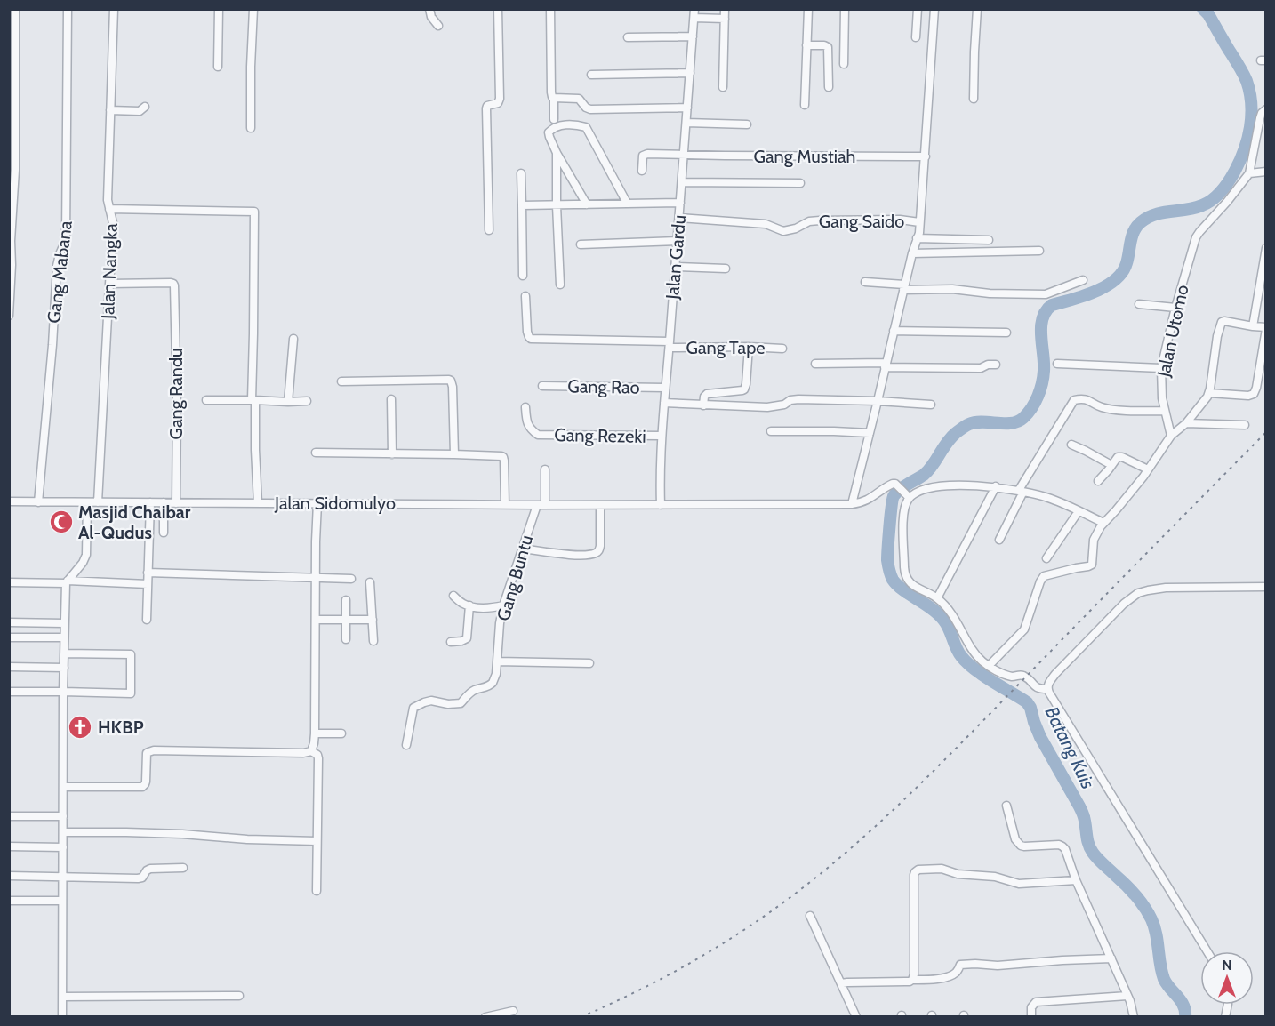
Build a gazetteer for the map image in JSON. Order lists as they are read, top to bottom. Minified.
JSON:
{"streets":{"street":["Gang Mustiah","Gang Saido","Jalan Gardu","Jalan Nangka","Gang Mabana","Jalan Utomo","Gang Tape","Gang Rao","Gang Randu","Gang Rezeki","Jalan Sidomulyo","Gang Buntu"]},"crossings":[["Gang Mustiah","Jalan Gardu"],["Gang Saido","Jalan Gardu"],["Jalan Gardu","Gang Tape"],["Jalan Gardu","Gang Rao"],["Jalan Gardu","Gang Rezeki"],["Jalan Gardu","Jalan Sidomulyo"],["Jalan Nangka","Gang Randu"],["Jalan Nangka","Jalan Sidomulyo"],["Gang Mabana","Jalan Sidomulyo"],["Gang Randu","Jalan Sidomulyo"],["Jalan Sidomulyo","Gang Buntu"]],"water":["Batang Kuis"],"places":{"mosque":["Masjid Chaibar Al-Qudus"],"church":["HKBP"]},"north":"top"}
